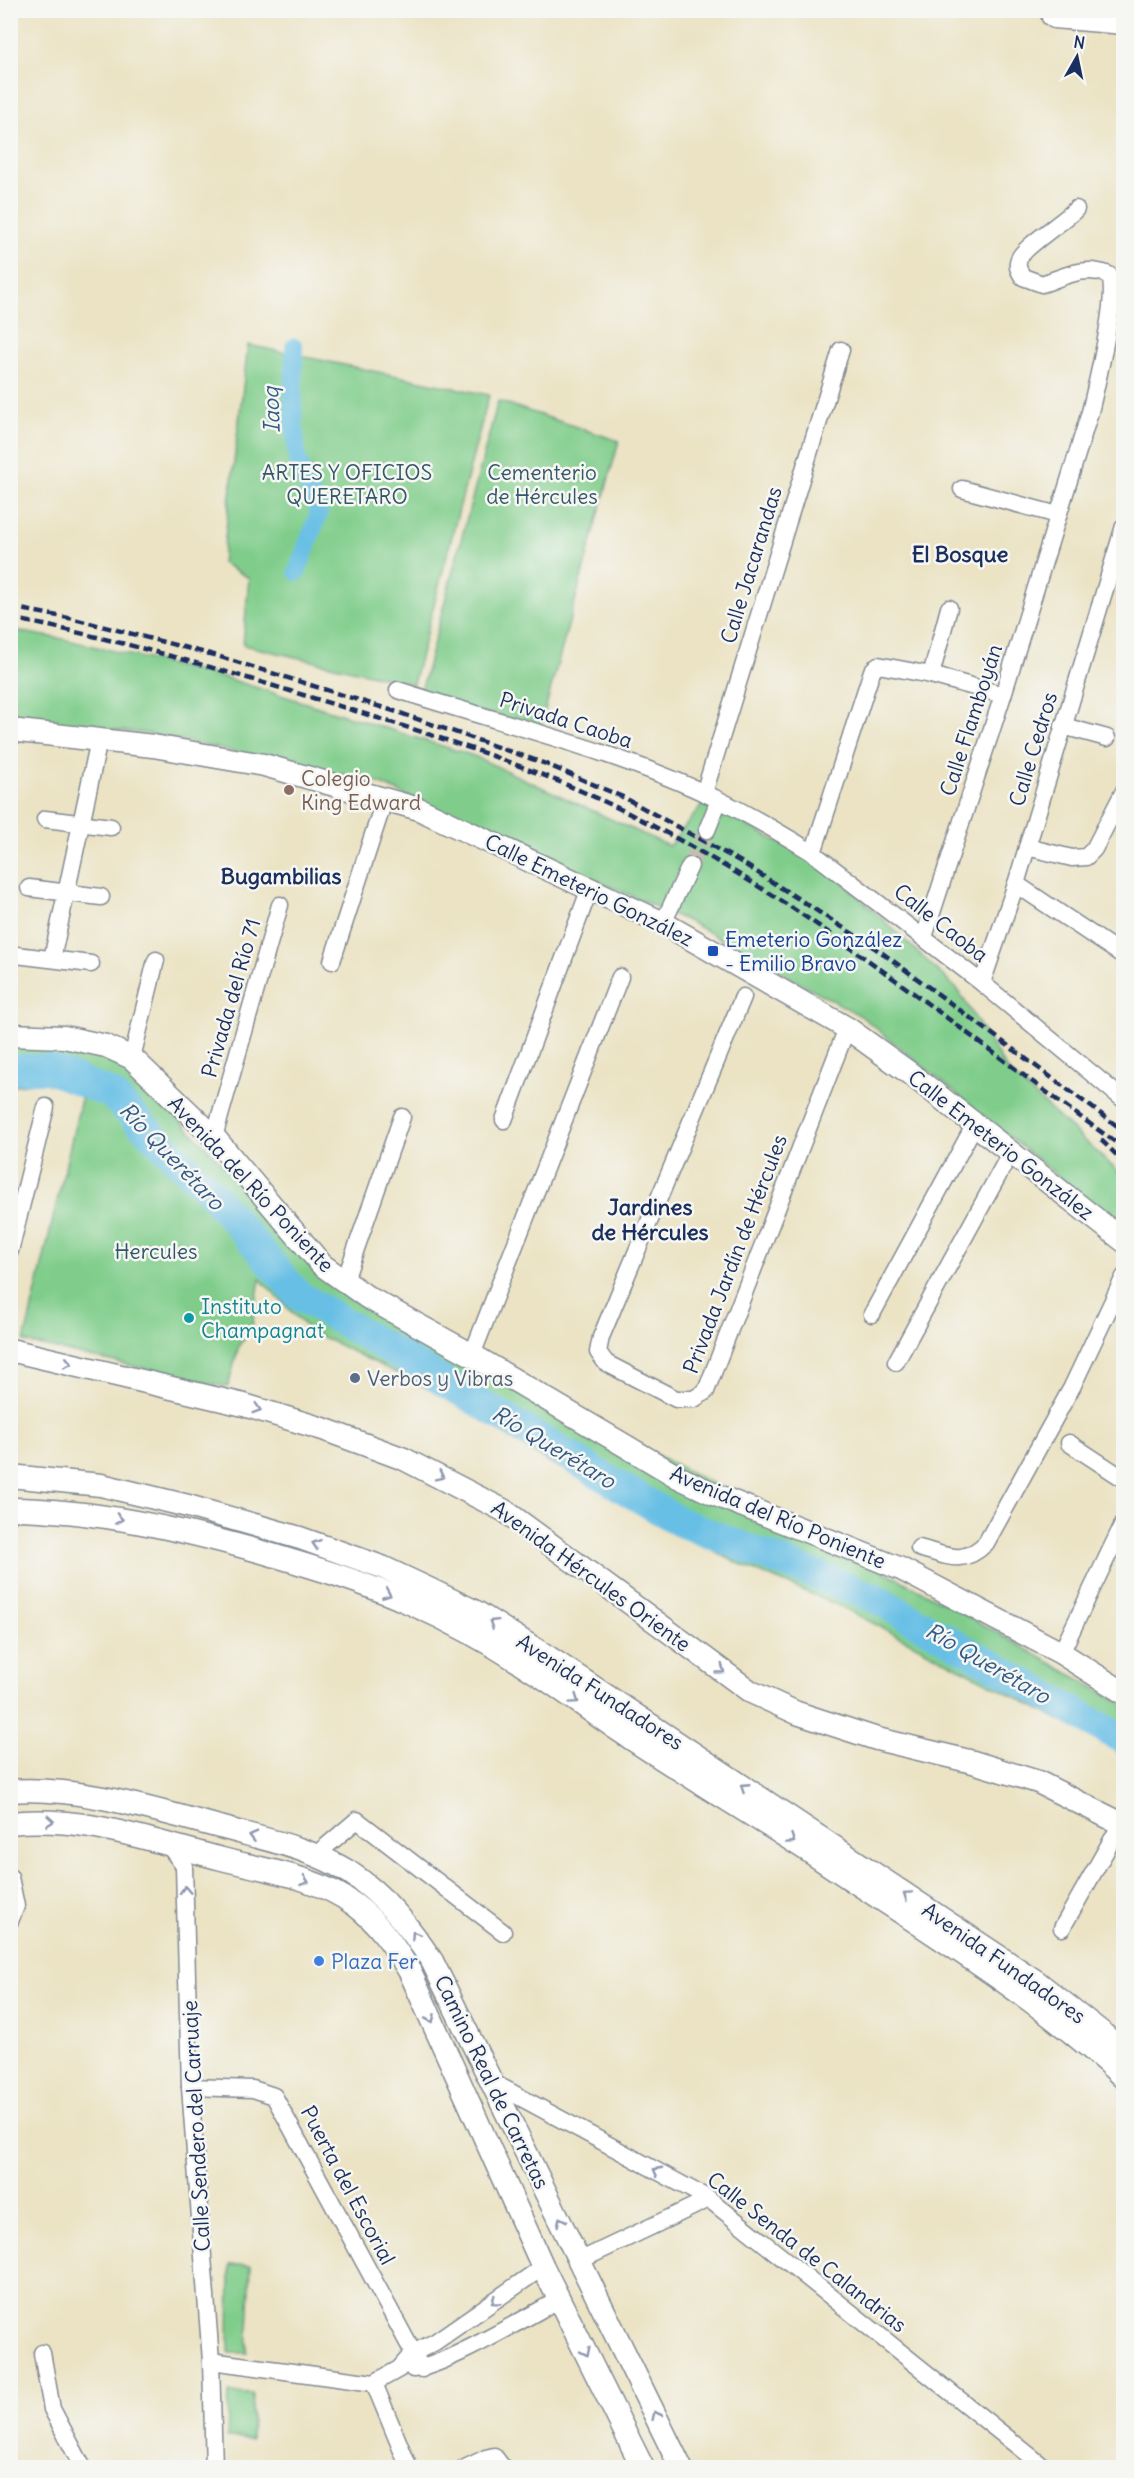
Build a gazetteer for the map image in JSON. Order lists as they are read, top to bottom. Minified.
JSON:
{"streets":{"street":["Calle Jacarandas","Privada Caoba","Calle Flamboyán","Calle Cedros","Calle Emeterio González","Calle Caoba","Privada del Río 71","Avenida del Río Poniente","Privada Jardín de Hércules","Avenida Hércules Oriente","Avenida Fundadores","Camino Real de Carretas","Calle Sendero del Carruaje","Puerta del Escorial","Calle Senda de Calandrias"]},"crossings":[["Calle Jacarandas","Privada Caoba"],["Calle Jacarandas","Calle Caoba"],["Privada Caoba","Calle Caoba"],["Calle Flamboyán","Calle Caoba"],["Calle Cedros","Calle Caoba"],["Calle Emeterio González","Privada Jardín de Hércules"],["Privada del Río 71","Avenida del Río Poniente"],["Camino Real de Carretas","Calle Sendero del Carruaje"],["Camino Real de Carretas","Calle Senda de Calandrias"],["Calle Sendero del Carruaje","Puerta del Escorial"]],"one_way":["Avenida Hércules Oriente","Calle Sendero del Carruaje","Calle Senda de Calandrias"],"districts":["El Bosque","Bugambilias","Jardines de Hércules"],"water":["Iaoq","Río Querétaro"],"parks":["ARTES Y OFICIOS QUERETARO","Cementerio de Hércules","Hercules"],"places":{"other":["Colegio King Edward","Instituto Champagnat","Verbos y Vibras","Plaza Fer"],"transit":["Emeterio González - Emilio Bravo"]},"north":"top"}
